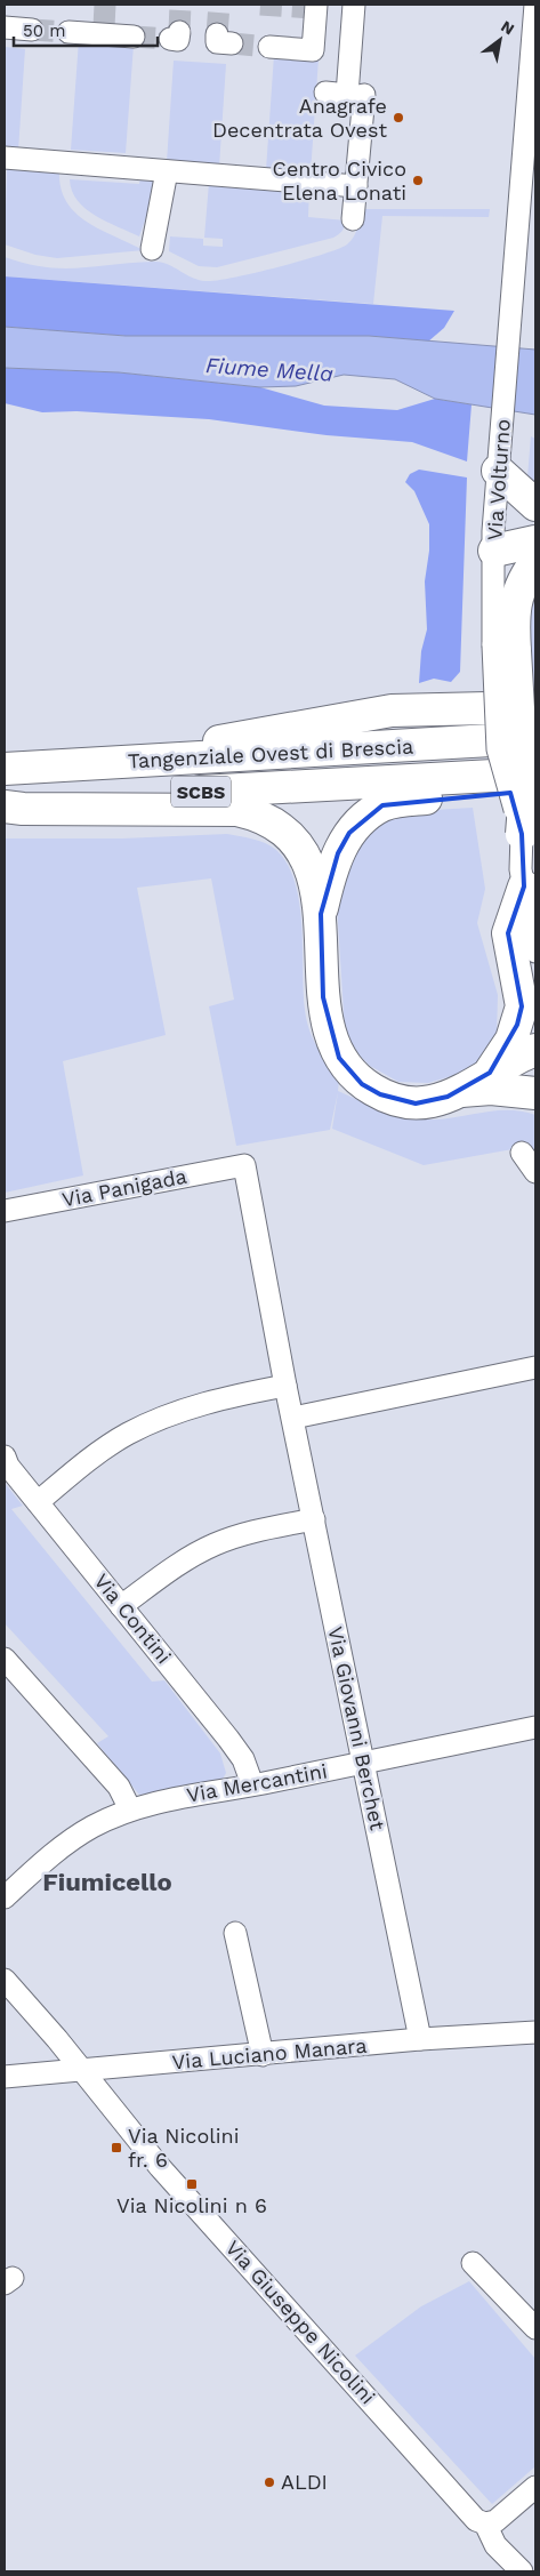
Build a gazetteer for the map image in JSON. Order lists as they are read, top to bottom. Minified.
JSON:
{"streets":{"highway":["Tangenziale Ovest di Brescia","SCBS"],"street":["Via Volturno","Via Panigada","Via Contini","Via Giovanni Berchet","Via Mercantini","Via Luciano Manara","Via Giuseppe Nicolini"]},"crossings":[["Via Panigada","Via Giovanni Berchet"],["Via Contini","Via Mercantini"],["Via Giovanni Berchet","Via Mercantini"],["Via Giovanni Berchet","Via Luciano Manara"],["Via Luciano Manara","Via Giuseppe Nicolini"]],"districts":["Fiumicello"],"water":["Fiume Mella"],"places":{"other":["Anagrafe Decentrata Ovest","Centro Civico Elena Lonati","ALDI"],"transit":["Via Nicolini fr. 6","Via Nicolini n 6"]},"scale_bar":"50 m","north":"top right"}
